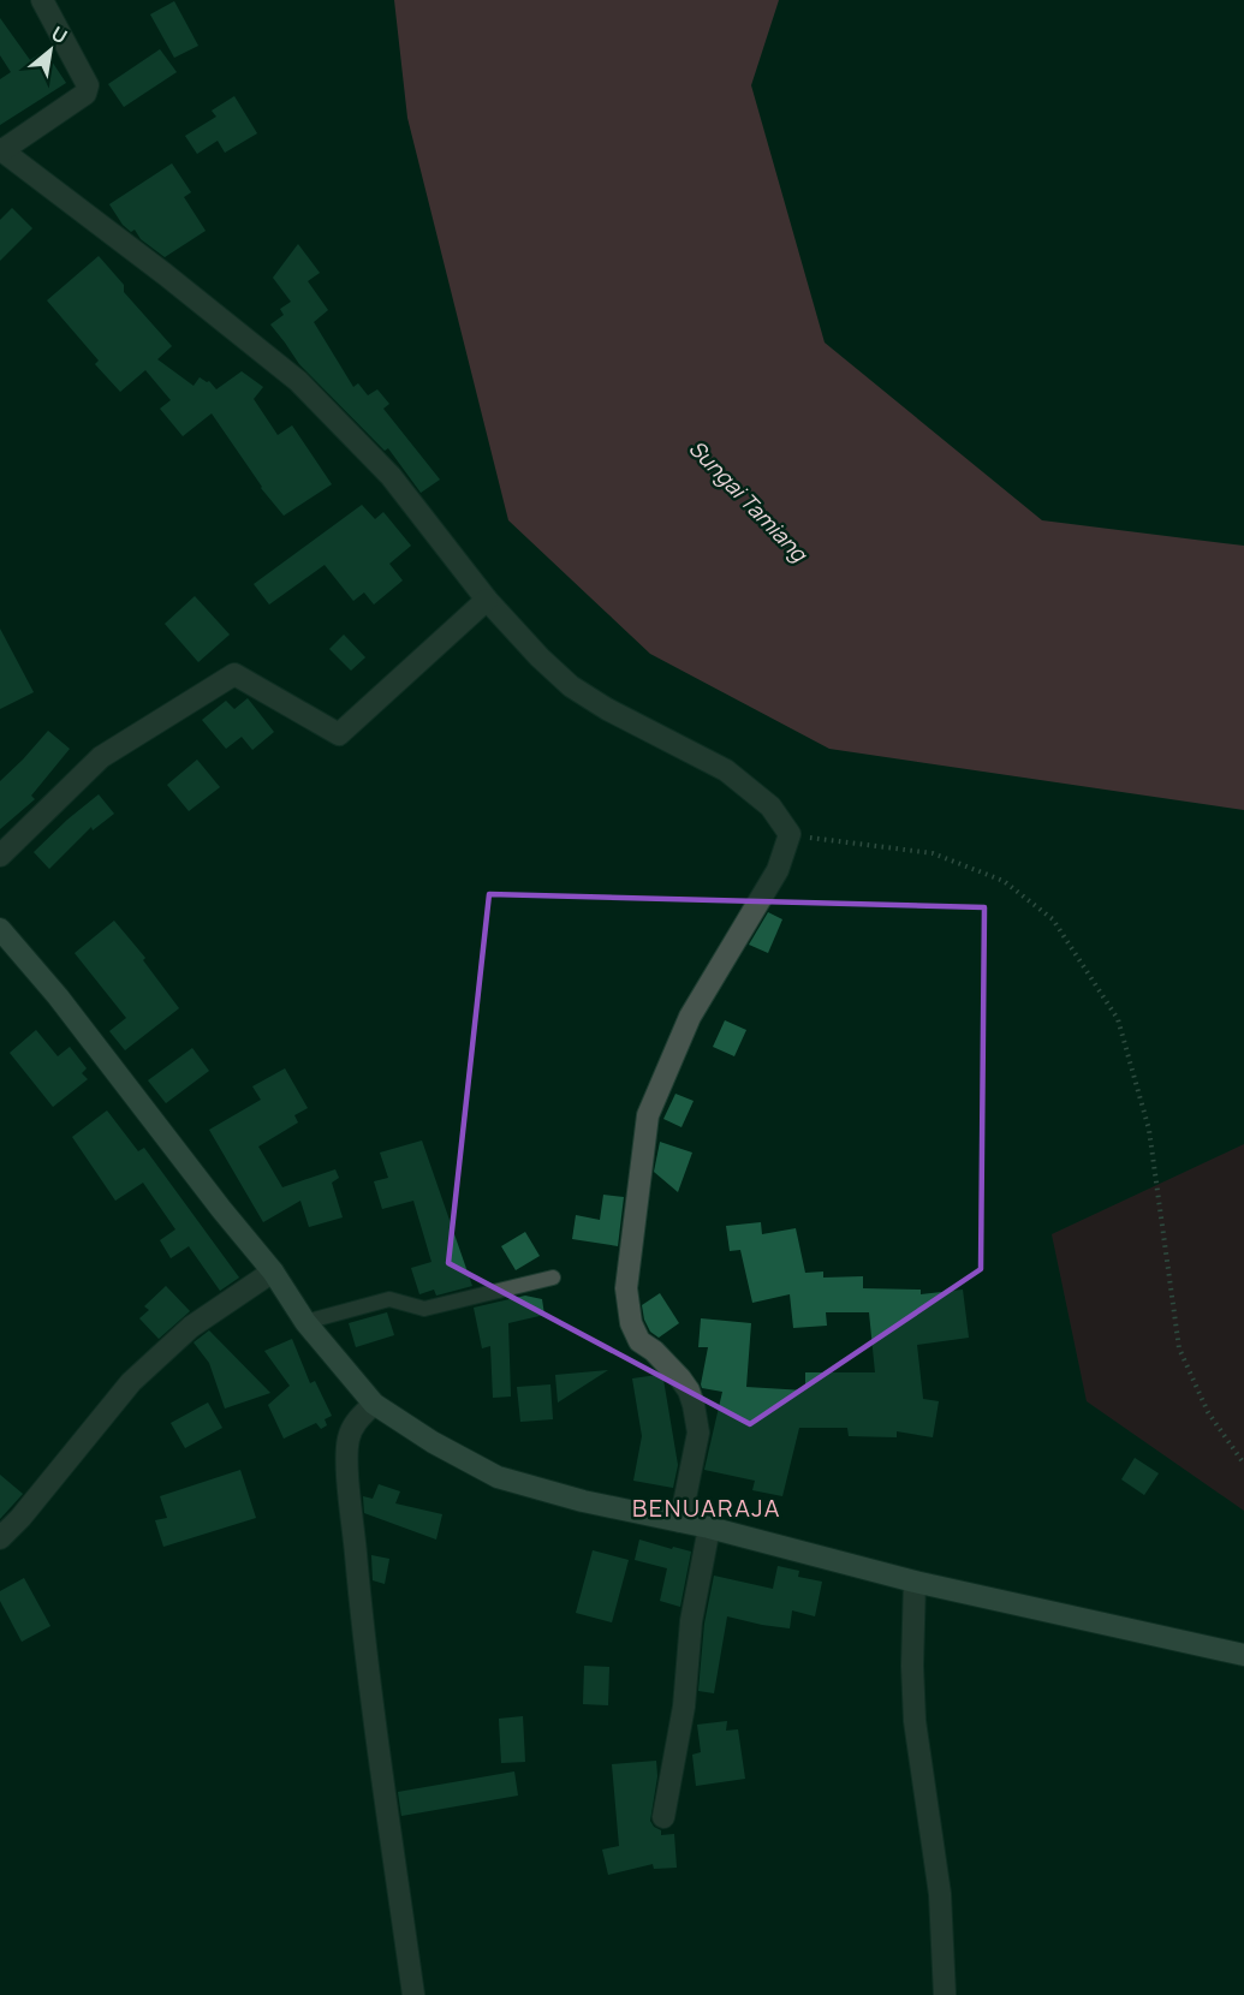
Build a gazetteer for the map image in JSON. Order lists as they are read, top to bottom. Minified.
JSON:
{"districts":["BENUARAJA"],"water":["Sungai Tamiang"],"north":"top right"}
